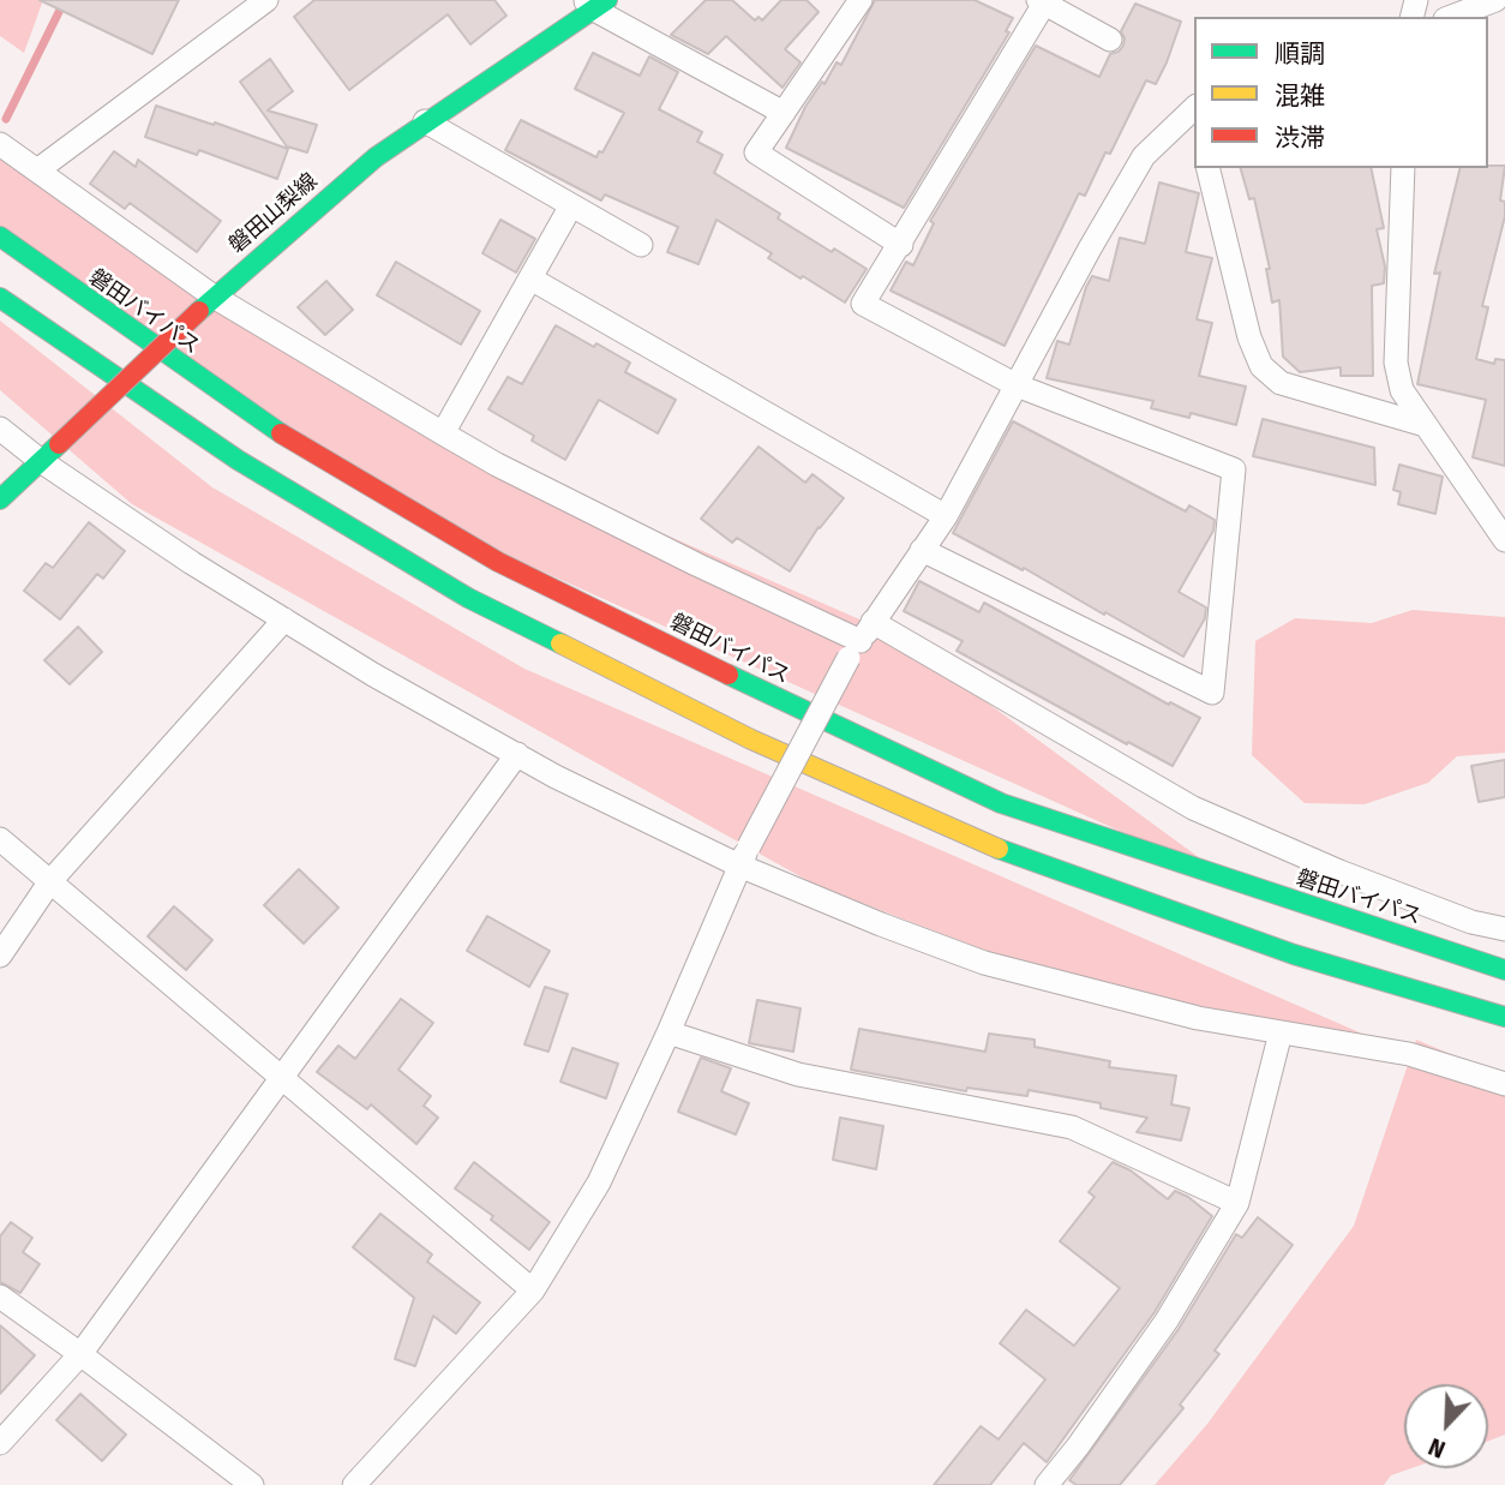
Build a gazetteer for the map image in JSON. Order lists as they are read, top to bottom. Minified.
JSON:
{"streets":{"main road":["磐田山梨線","磐田バイパス"]},"legend":["順調","混雑","渋滞"],"north":"bottom left"}
